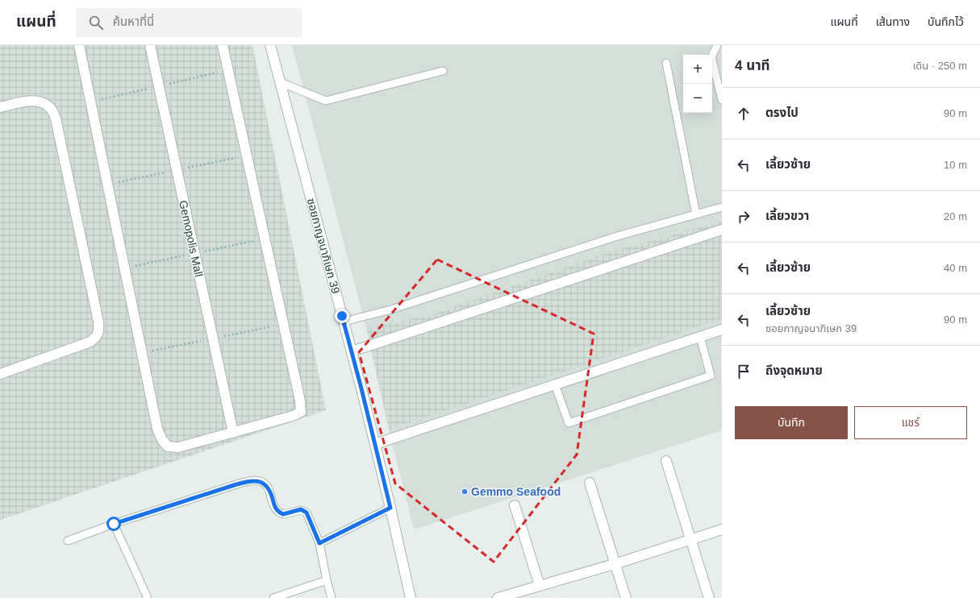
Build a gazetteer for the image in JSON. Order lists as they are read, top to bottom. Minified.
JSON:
{"streets":{"street":["Gemopolis Mall","ซอยกาญจนาภิเษก 39"]},"places":["Gemmo Seafood"],"page":{"header":"แผนที่","search":"ค้นหาที่นี่","nav":["แผนที่","เส้นทาง","บันทึกไว้"],"heading":["4 นาที","เดิน · 250 m"],"map_buttons":["+","−"],"list":[["ตรงไป","90 m"],["เลี้ยวซ้าย","10 m"],["เลี้ยวขวา","20 m"],["เลี้ยวซ้าย","40 m"],["เลี้ยวซ้าย","ซอยกาญจนาภิเษก 39","90 m"],"ถึงจุดหมาย"],"buttons":["บันทึก","แชร์"]}}
